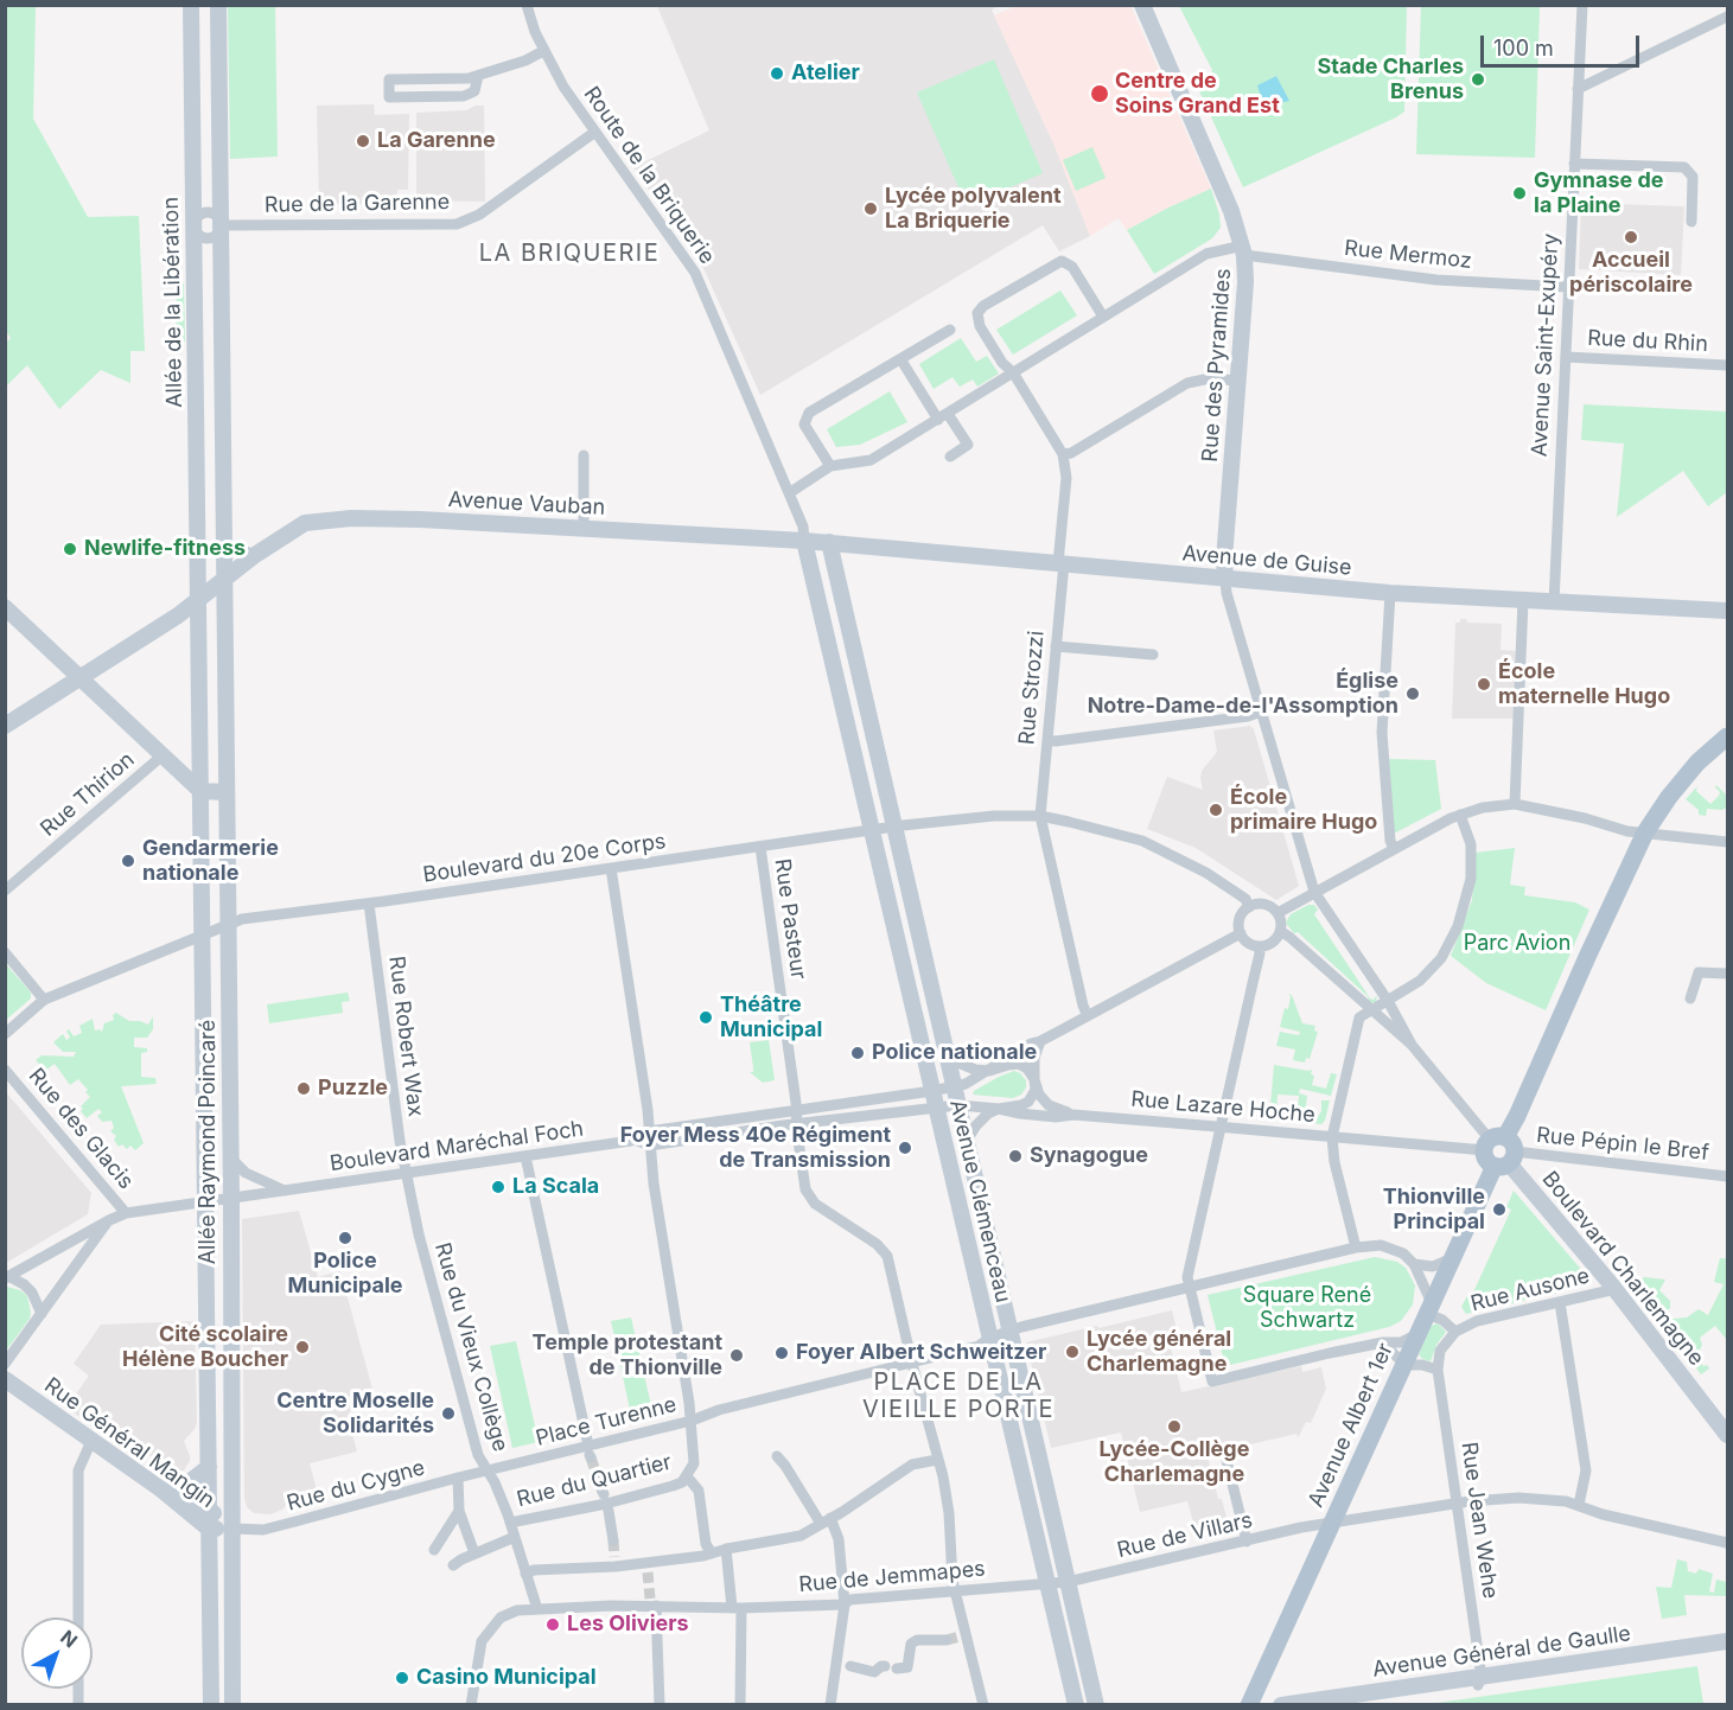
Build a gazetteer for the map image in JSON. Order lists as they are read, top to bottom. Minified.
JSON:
{"streets":{"main road":["Avenue Albert 1er"],"street":["Route de la Briquerie","Rue de la Garenne","Rue Mermoz","Allée de la Libération","Rue du Rhin","Avenue Saint-Exupéry","Rue des Pyramides","Avenue Vauban","Avenue de Guise","Rue Strozzi","Rue Thirion","Boulevard du 20e Corps","Rue Pasteur","Rue Robert Wax","Rue Lazare Hoche","Rue des Glacis","Allée Raymond Poincaré","Rue Pépin le Bref","Boulevard Maréchal Foch","Avenue Clémenceau","Boulevard Charlemagne","Rue Ausone","Rue du Vieux Collège","Place Turenne","Rue Général Mangin","Rue du Quartier","Rue du Cygne","Rue Jean Wehe","Rue de Villars","Rue de Jemmapes","Avenue Général de Gaulle"]},"crossings":[["Route de la Briquerie","Rue de la Garenne"],["Route de la Briquerie","Avenue Vauban"],["Route de la Briquerie","Avenue de Guise"],["Route de la Briquerie","Avenue Clémenceau"],["Rue de la Garenne","Allée de la Libération"],["Rue Mermoz","Avenue Saint-Exupéry"],["Rue Mermoz","Rue des Pyramides"],["Allée de la Libération","Avenue Vauban"],["Allée de la Libération","Allée Raymond Poincaré"],["Rue du Rhin","Avenue Saint-Exupéry"],["Avenue Saint-Exupéry","Avenue de Guise"],["Rue des Pyramides","Avenue de Guise"],["Avenue Vauban","Avenue de Guise"],["Avenue Vauban","Allée Raymond Poincaré"],["Avenue Vauban","Avenue Clémenceau"],["Avenue de Guise","Rue Strozzi"],["Avenue de Guise","Avenue Clémenceau"],["Rue Strozzi","Boulevard du 20e Corps"],["Boulevard du 20e Corps","Rue Pasteur"],["Boulevard du 20e Corps","Rue Robert Wax"],["Boulevard du 20e Corps","Allée Raymond Poincaré"],["Boulevard du 20e Corps","Avenue Clémenceau"],["Rue Pasteur","Boulevard Maréchal Foch"],["Rue Pasteur","Place Turenne"],["Rue Robert Wax","Boulevard Maréchal Foch"],["Rue Robert Wax","Rue du Vieux Collège"],["Rue Lazare Hoche","Rue Pépin le Bref"],["Rue Lazare Hoche","Boulevard Maréchal Foch"],["Rue Lazare Hoche","Avenue Clémenceau"],["Rue Lazare Hoche","Boulevard Charlemagne"],["Rue Lazare Hoche","Avenue Albert 1er"],["Rue des Glacis","Boulevard Maréchal Foch"],["Allée Raymond Poincaré","Boulevard Maréchal Foch"],["Allée Raymond Poincaré","Rue Général Mangin"],["Allée Raymond Poincaré","Rue du Cygne"],["Rue Pépin le Bref","Boulevard Charlemagne"],["Rue Pépin le Bref","Avenue Albert 1er"],["Boulevard Maréchal Foch","Avenue Clémenceau"],["Boulevard Maréchal Foch","Rue du Vieux Collège"],["Avenue Clémenceau","Place Turenne"],["Avenue Clémenceau","Rue de Villars"],["Avenue Clémenceau","Rue de Jemmapes"],["Boulevard Charlemagne","Rue Ausone"],["Boulevard Charlemagne","Avenue Albert 1er"],["Rue Ausone","Avenue Albert 1er"],["Rue Ausone","Rue Jean Wehe"],["Rue du Vieux Collège","Place Turenne"],["Rue du Vieux Collège","Rue du Quartier"],["Rue du Vieux Collège","Rue du Cygne"],["Rue du Vieux Collège","Rue de Jemmapes"],["Place Turenne","Rue du Cygne"],["Avenue Albert 1er","Rue de Villars"],["Rue Général Mangin","Rue du Cygne"],["Rue Jean Wehe","Rue de Villars"],["Rue Jean Wehe","Avenue Général de Gaulle"],["Rue de Villars","Rue de Jemmapes"]],"districts":["LA BRIQUERIE","PLACE DE LA VIEILLE PORTE"],"parks":["Parc Avion","Square René Schwartz"],"places":["Atelier","Stade Charles Brenus","Centre de Soins Grand Est","La Garenne","Gymnase de la Plaine","Lycée polyvalent La Briquerie","Accueil périscolaire","Newlife-fitness","École maternelle Hugo","Église Notre-Dame-de-l'Assomption","École primaire Hugo","Gendarmerie nationale","Théâtre Municipal","Police nationale","Puzzle","Foyer Mess 40e Régiment de Transmission","Synagogue","La Scala","Thionville Principal","Police Municipale","Cité scolaire Hélène Boucher","Lycée général Charlemagne","Foyer Albert Schweitzer","Temple protestant de Thionville","Centre Moselle Solidarités","Lycée-Collège Charlemagne","Les Oliviers","Casino Municipal"],"scale_bar":"100 m","north":"top right"}
